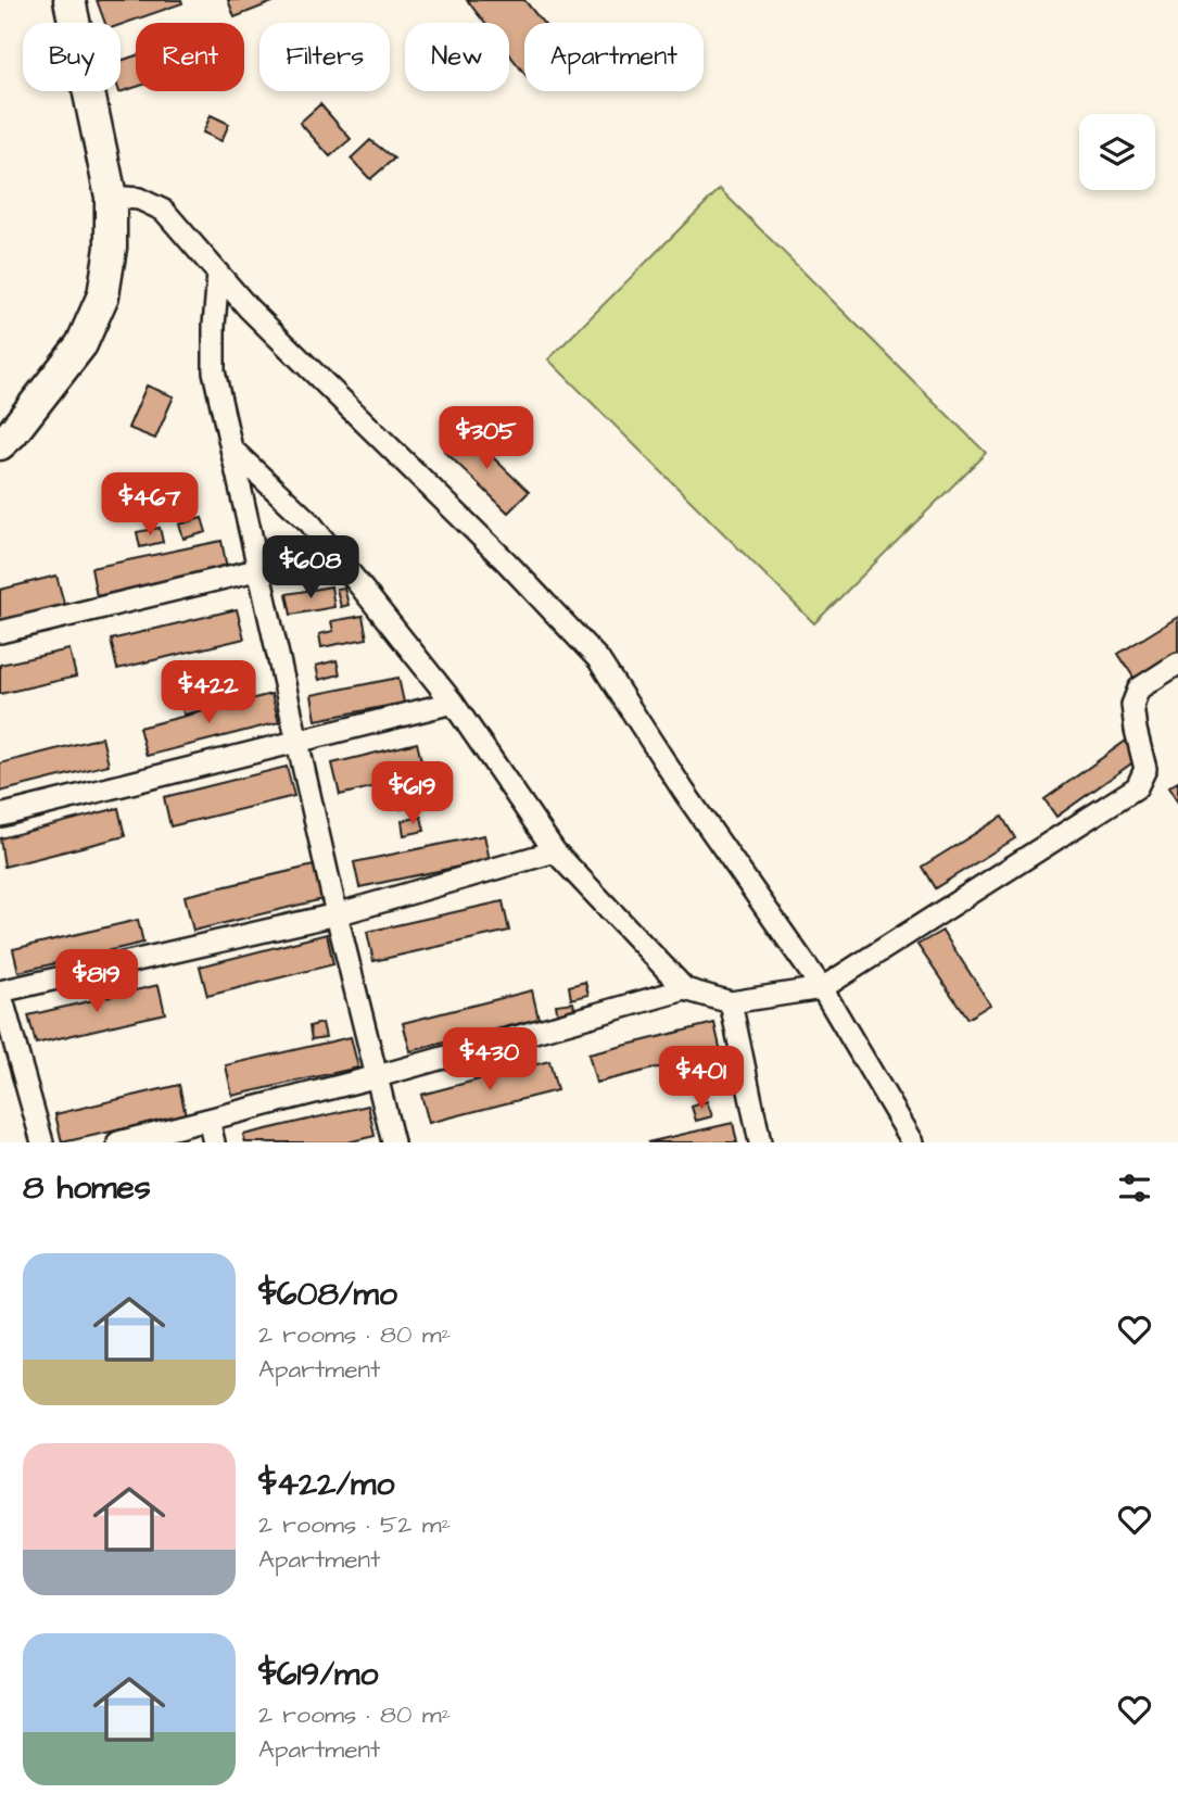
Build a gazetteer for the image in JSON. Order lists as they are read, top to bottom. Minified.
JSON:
{"page":{"chip":["Buy","Rent","Filters","New","Apartment"],"price":["$305","$467","$608","$422","$619","$819","$430","$401"],"heading":"8 homes","list":[{"name":"$608/mo","note":"2 rooms · 80 m² · Apartment"},{"name":"$422/mo","note":"2 rooms · 52 m² · Apartment"},{"name":"$619/mo","note":"2 rooms · 80 m² · Apartment"}]}}
